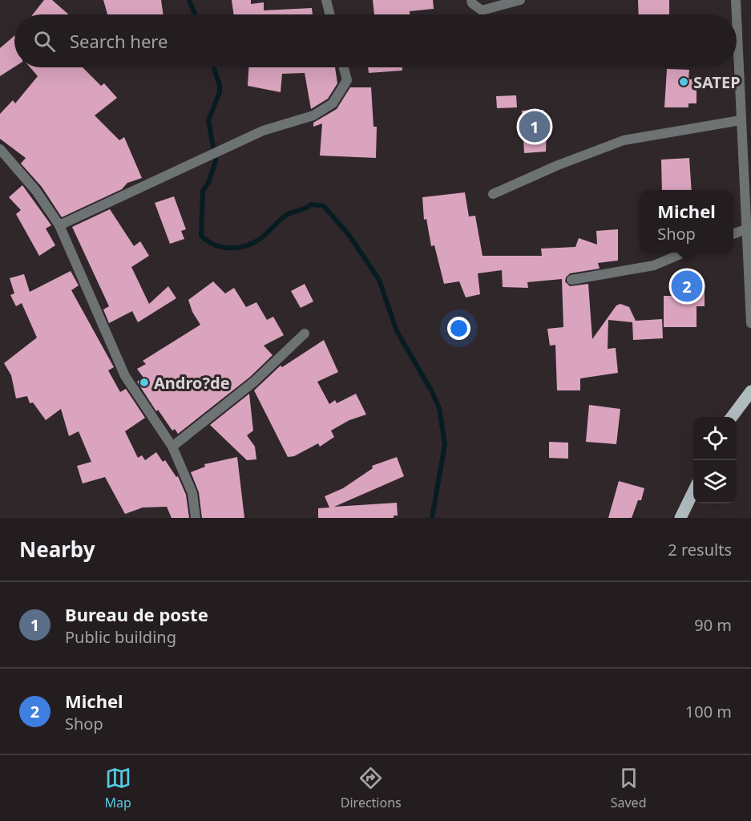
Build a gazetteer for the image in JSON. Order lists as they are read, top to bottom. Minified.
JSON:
{"places":["SATEP","Andro?de"],"page":{"search":"Search here","pins":["1","2"],"popup":["Michel","Shop"],"heading":["Nearby","2 results"],"list":[{"mark":"1","name":"Bureau de poste","note":"Public building","value":"90 m"},{"mark":"2","name":"Michel","note":"Shop","value":"100 m"}],"nav":["Map","Directions","Saved"]}}
